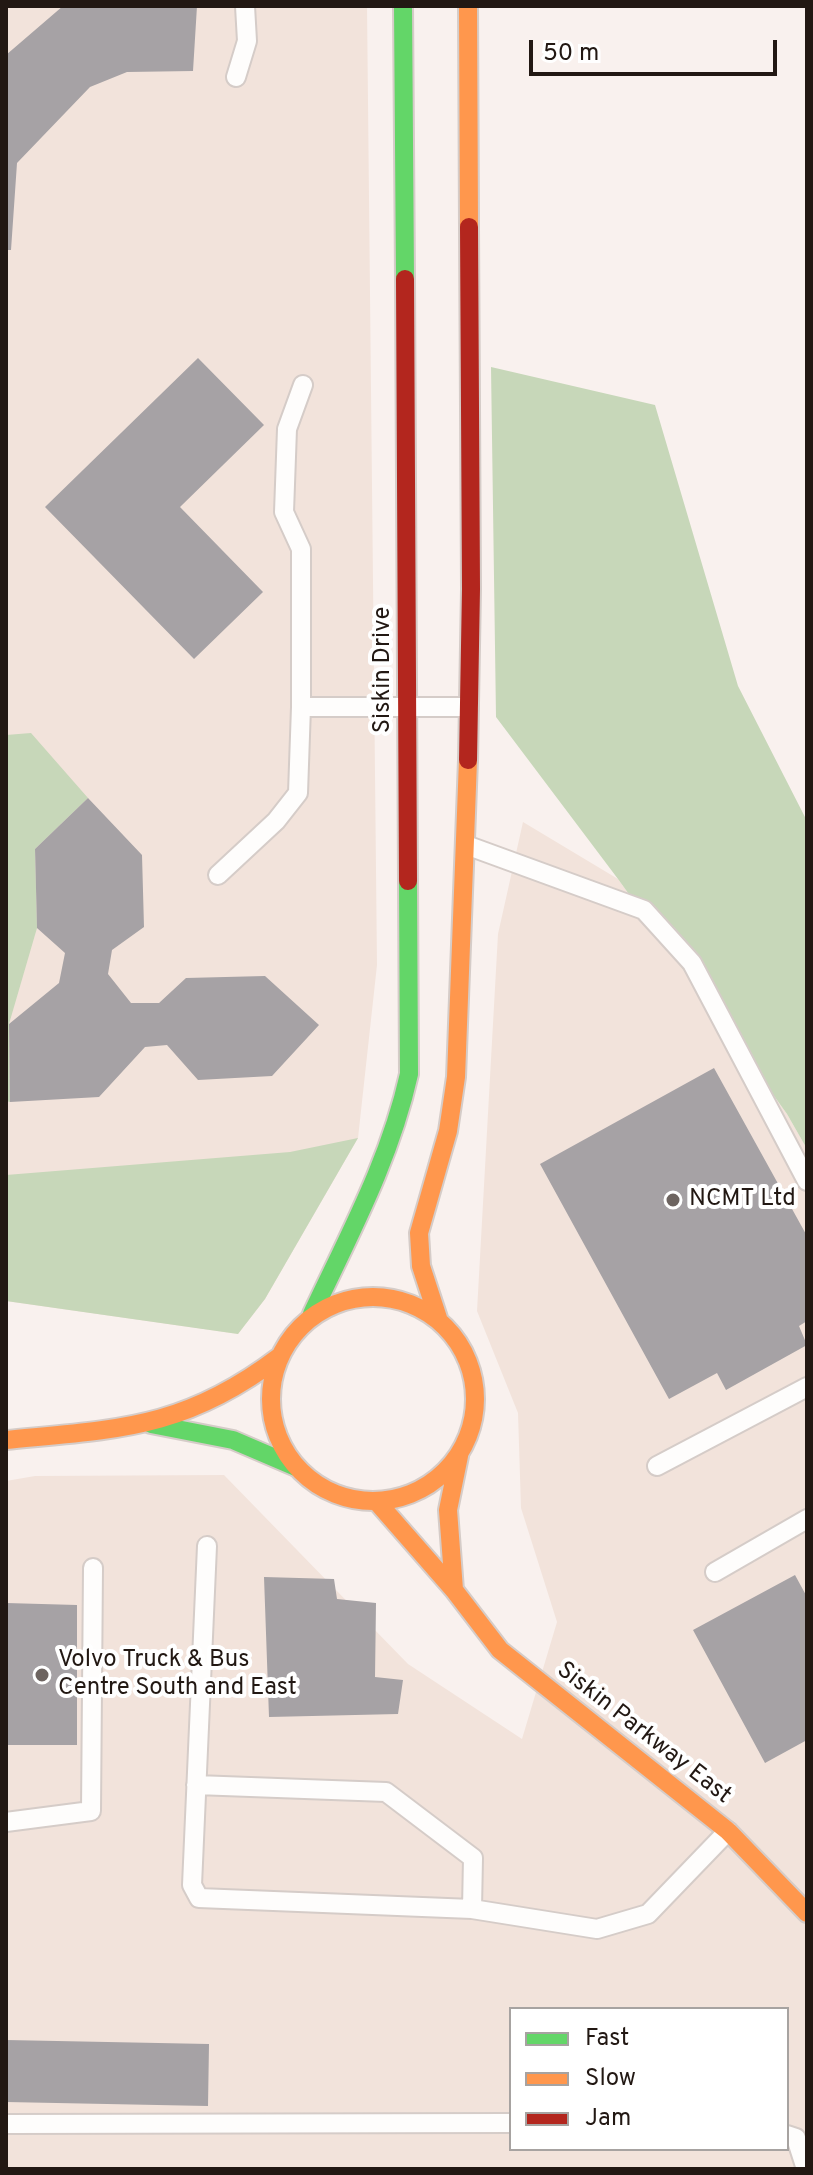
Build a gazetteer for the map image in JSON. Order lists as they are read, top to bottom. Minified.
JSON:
{"streets":{"street":["Siskin Drive","Siskin Parkway East"]},"crossings":[["Siskin Drive","Siskin Parkway East"]],"places":["NCMT Ltd","Volvo Truck & Bus Centre South and East"],"legend":["Fast","Slow","Jam"],"scale_bar":"50 m"}
